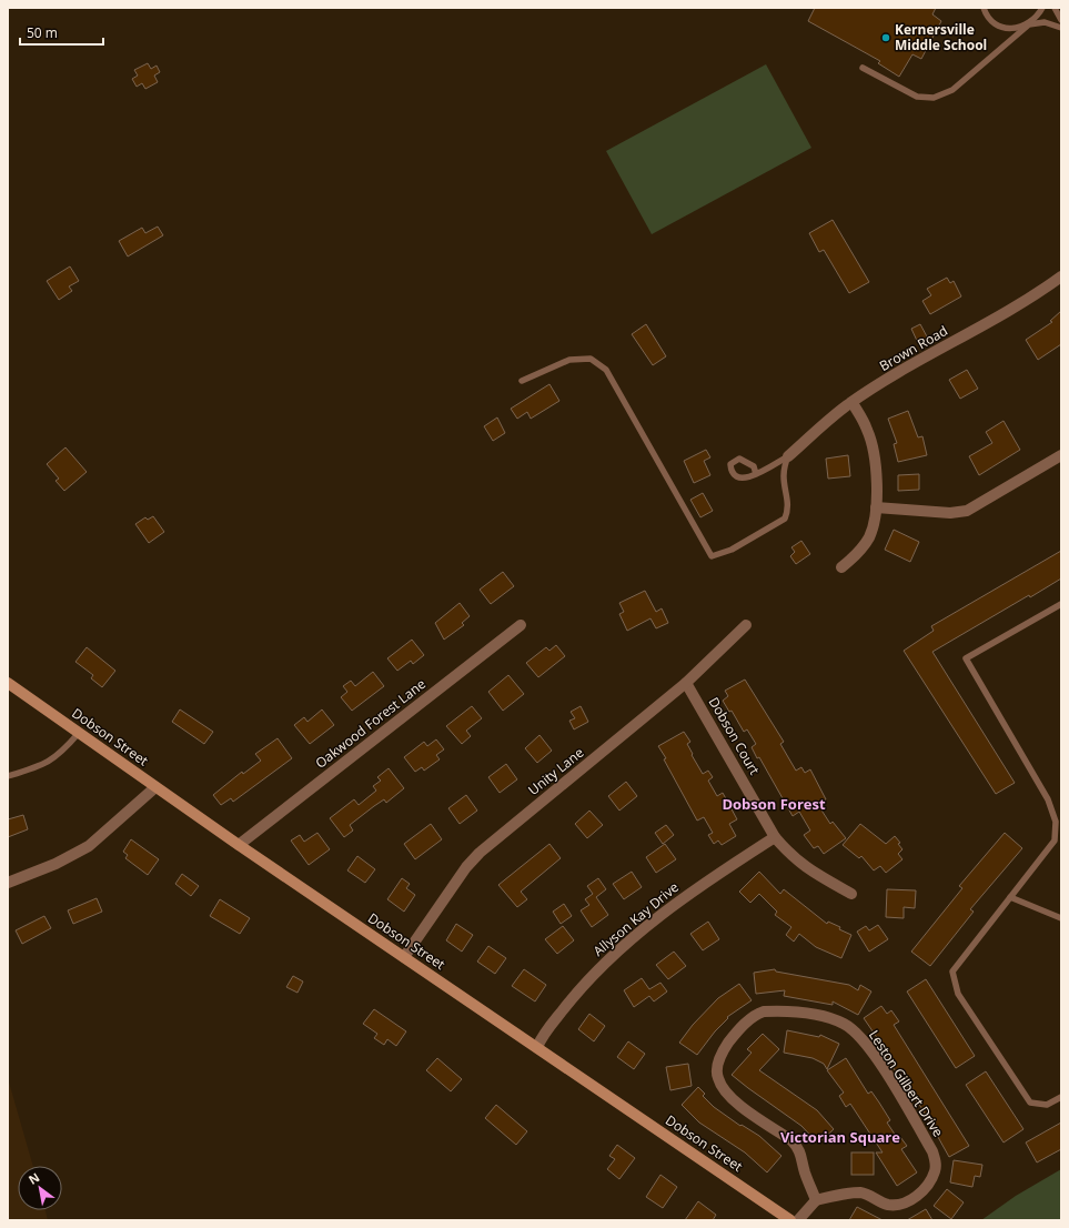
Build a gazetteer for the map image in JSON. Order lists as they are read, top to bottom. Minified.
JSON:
{"streets":{"street":["Brown Road","Oakwood Forest Lane","Dobson Court","Dobson Street","Unity Lane","Allyson Kay Drive","Leston Gilbert Drive"]},"crossings":[["Oakwood Forest Lane","Dobson Street"],["Dobson Court","Unity Lane"],["Dobson Court","Allyson Kay Drive"],["Dobson Street","Unity Lane"],["Dobson Street","Allyson Kay Drive"]],"districts":["Dobson Forest","Victorian Square"],"places":["Kernersville Middle School"],"scale_bar":"50 m","north":"top left"}
